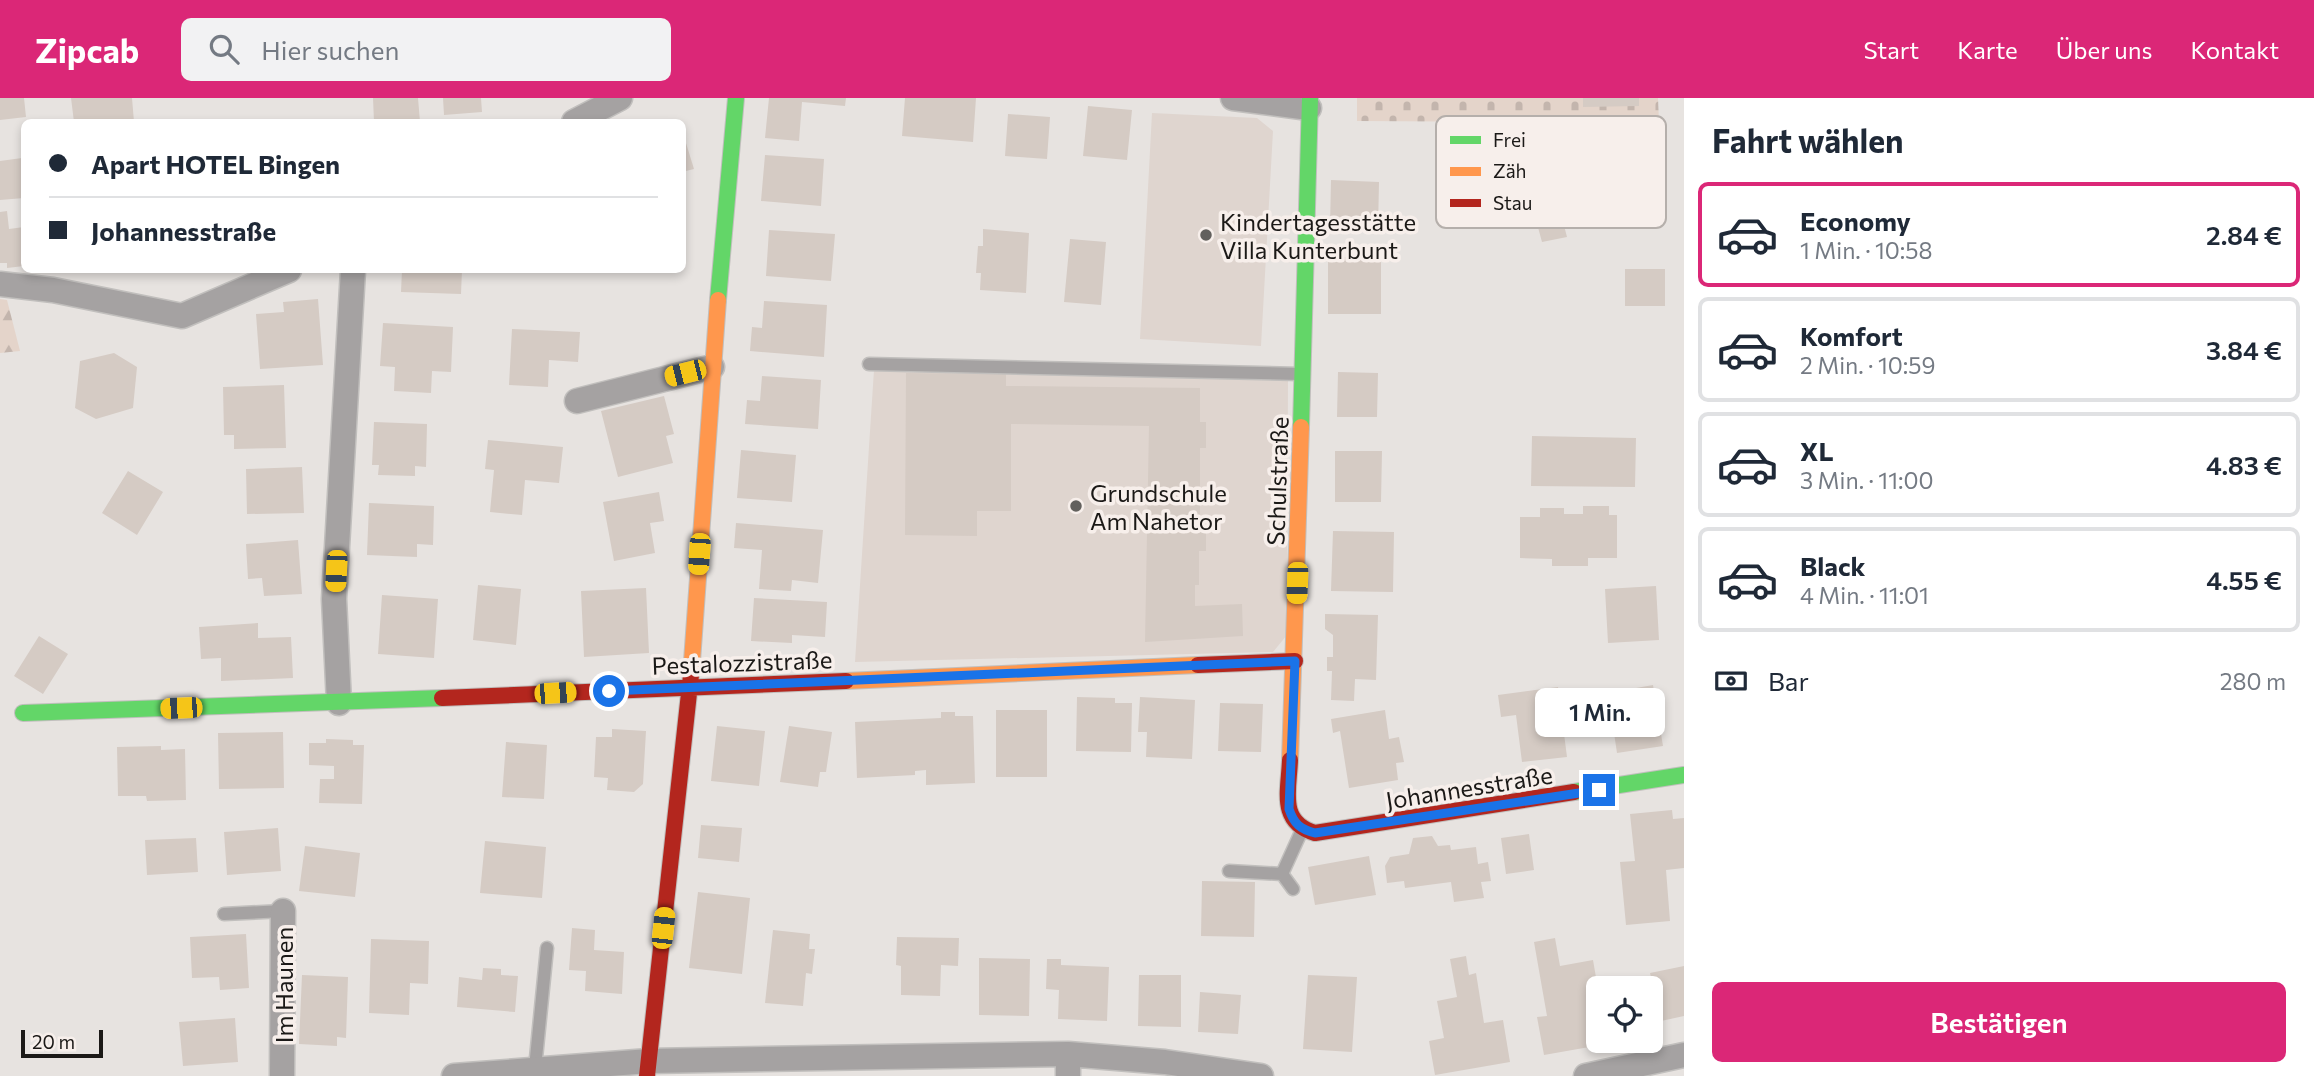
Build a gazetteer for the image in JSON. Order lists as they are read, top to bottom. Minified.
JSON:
{"streets":{"street":["Schulstraße","Pestalozzistraße","Johannesstraße","Im Haunen"]},"crossings":[["Schulstraße","Pestalozzistraße"],["Schulstraße","Johannesstraße"]],"places":["Kindertagesstätte Villa Kunterbunt","Grundschule Am Nahetor"],"legend":["Frei","Zäh","Stau"],"scale_bar":"20 m","page":{"header":"Zipcab","search":"Hier suchen","nav":["Start","Karte","Über uns","Kontakt"],"heading":"Fahrt wählen","banner":["Apart HOTEL Bingen","Johannesstraße"],"list":[{"name":"Economy","note":"1 Min. · 10:58","value":"2.84 €"},{"name":"Komfort","note":"2 Min. · 10:59","value":"3.84 €"},{"name":"XL","note":"3 Min. · 11:00","value":"4.83 €"},{"name":"Black","note":"4 Min. · 11:01","value":"4.55 €"}],"pay":["Bar","280 m"],"bubble":"1 Min.","buttons":"Bestätigen","scale":"20 m"}}
